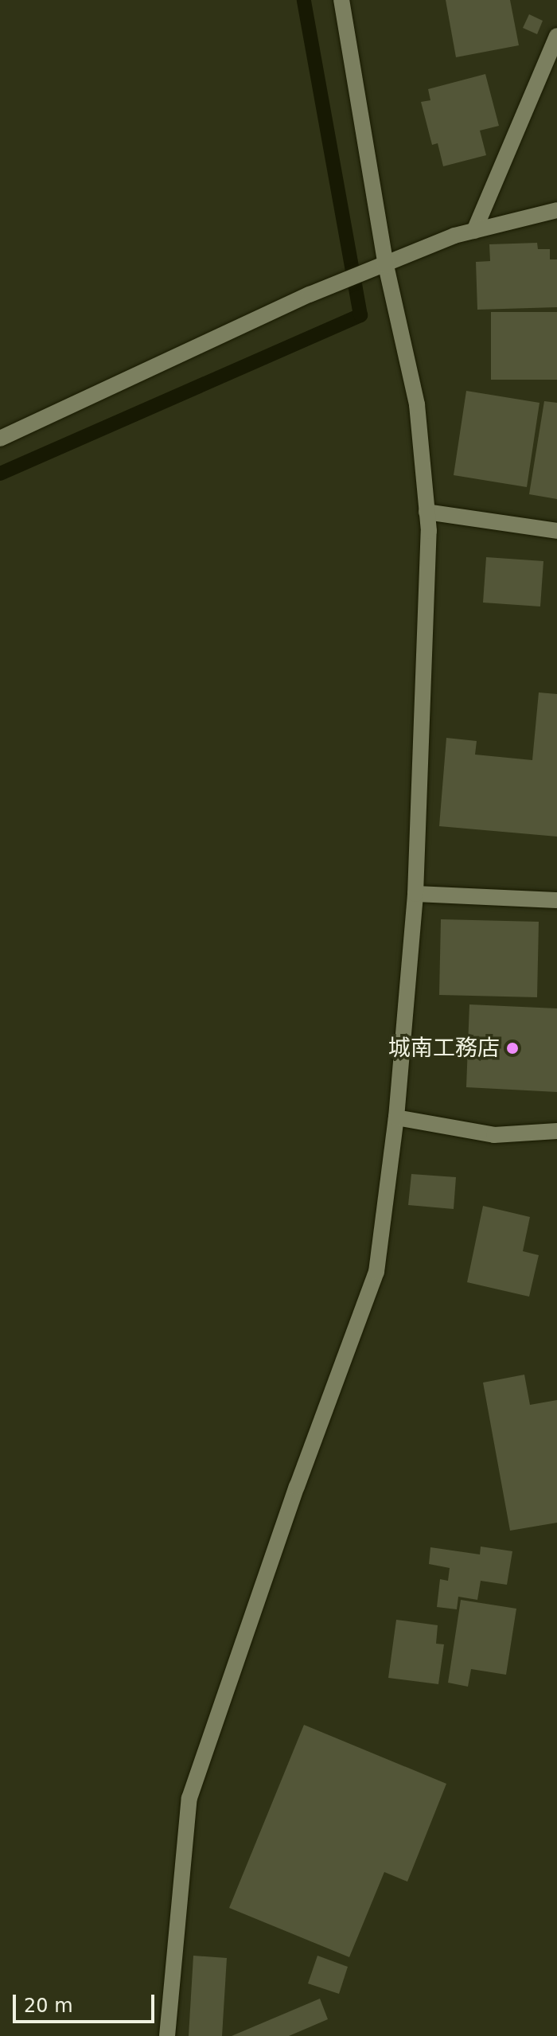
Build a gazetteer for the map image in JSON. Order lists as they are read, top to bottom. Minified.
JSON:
{"places":["城南工務店"],"scale_bar":"20 m"}
